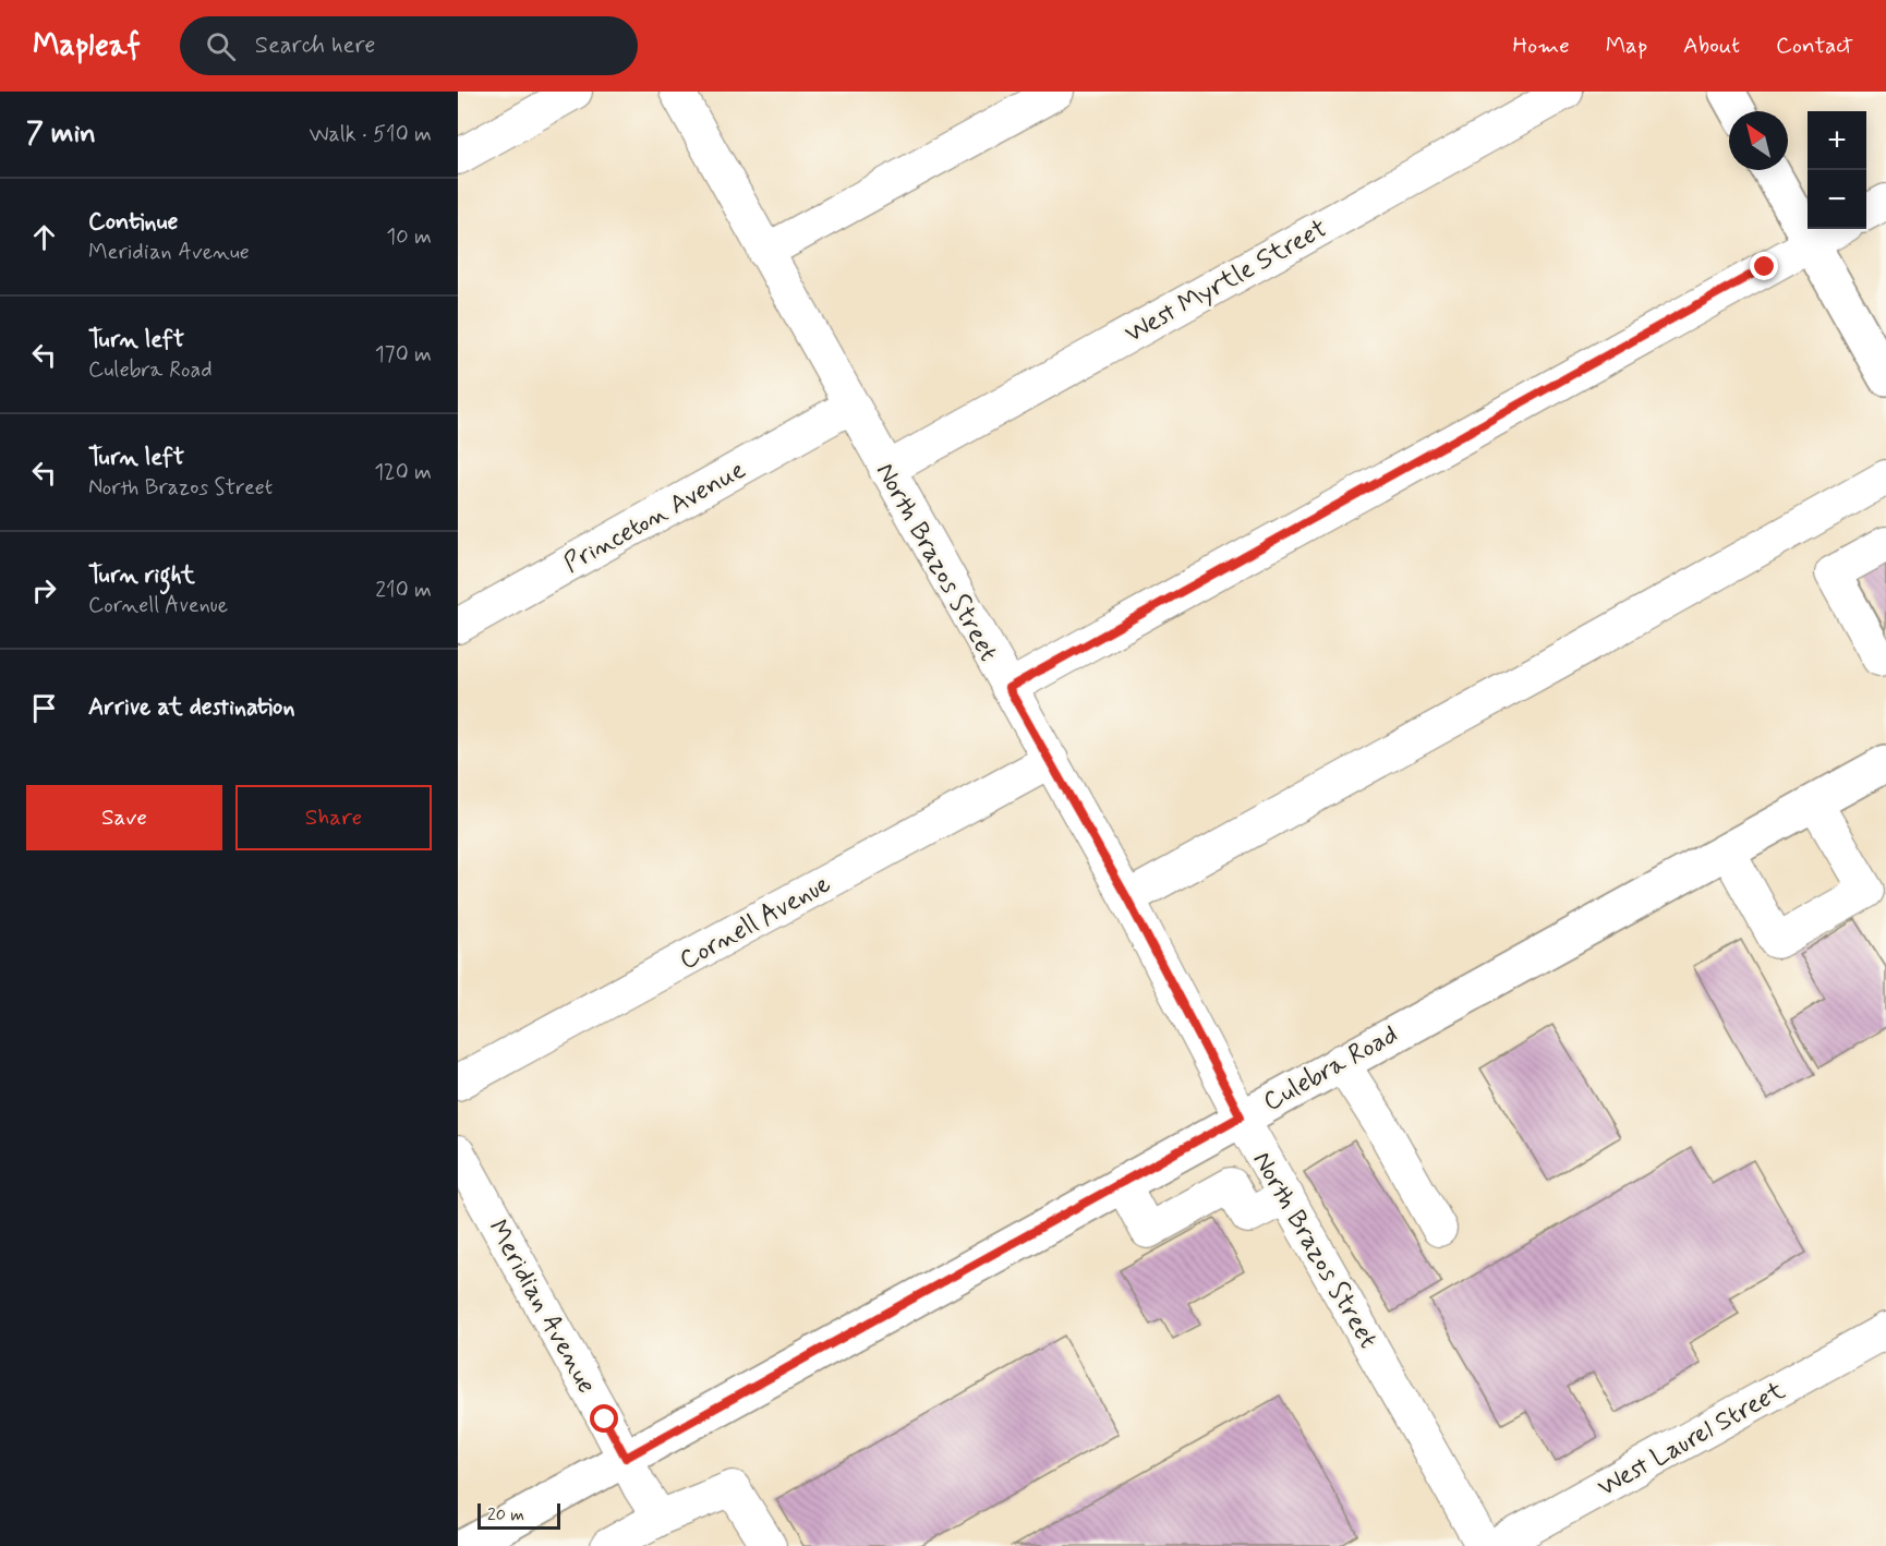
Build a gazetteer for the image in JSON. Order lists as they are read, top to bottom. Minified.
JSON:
{"streets":{"main road":["Culebra Road"],"street":["West Myrtle Street","Princeton Avenue","North Brazos Street","Cornell Avenue","Meridian Avenue","West Laurel Street"]},"crossings":[["West Myrtle Street","North Brazos Street"],["Princeton Avenue","North Brazos Street"],["North Brazos Street","Cornell Avenue"],["North Brazos Street","Culebra Road"],["Culebra Road","Meridian Avenue"]],"scale_bar":"20 m","north":"top left","page":{"header":"Mapleaf","search":"Search here","nav":["Home","Map","About","Contact"],"heading":["7 min","Walk · 510 m"],"map_buttons":["+","−"],"list":[["Continue","Meridian Avenue","10 m"],["Turn left","Culebra Road","170 m"],["Turn left","North Brazos Street","120 m"],["Turn right","Cornell Avenue","210 m"],"Arrive at destination"],"buttons":["Save","Share"],"scale":"20 m"}}
